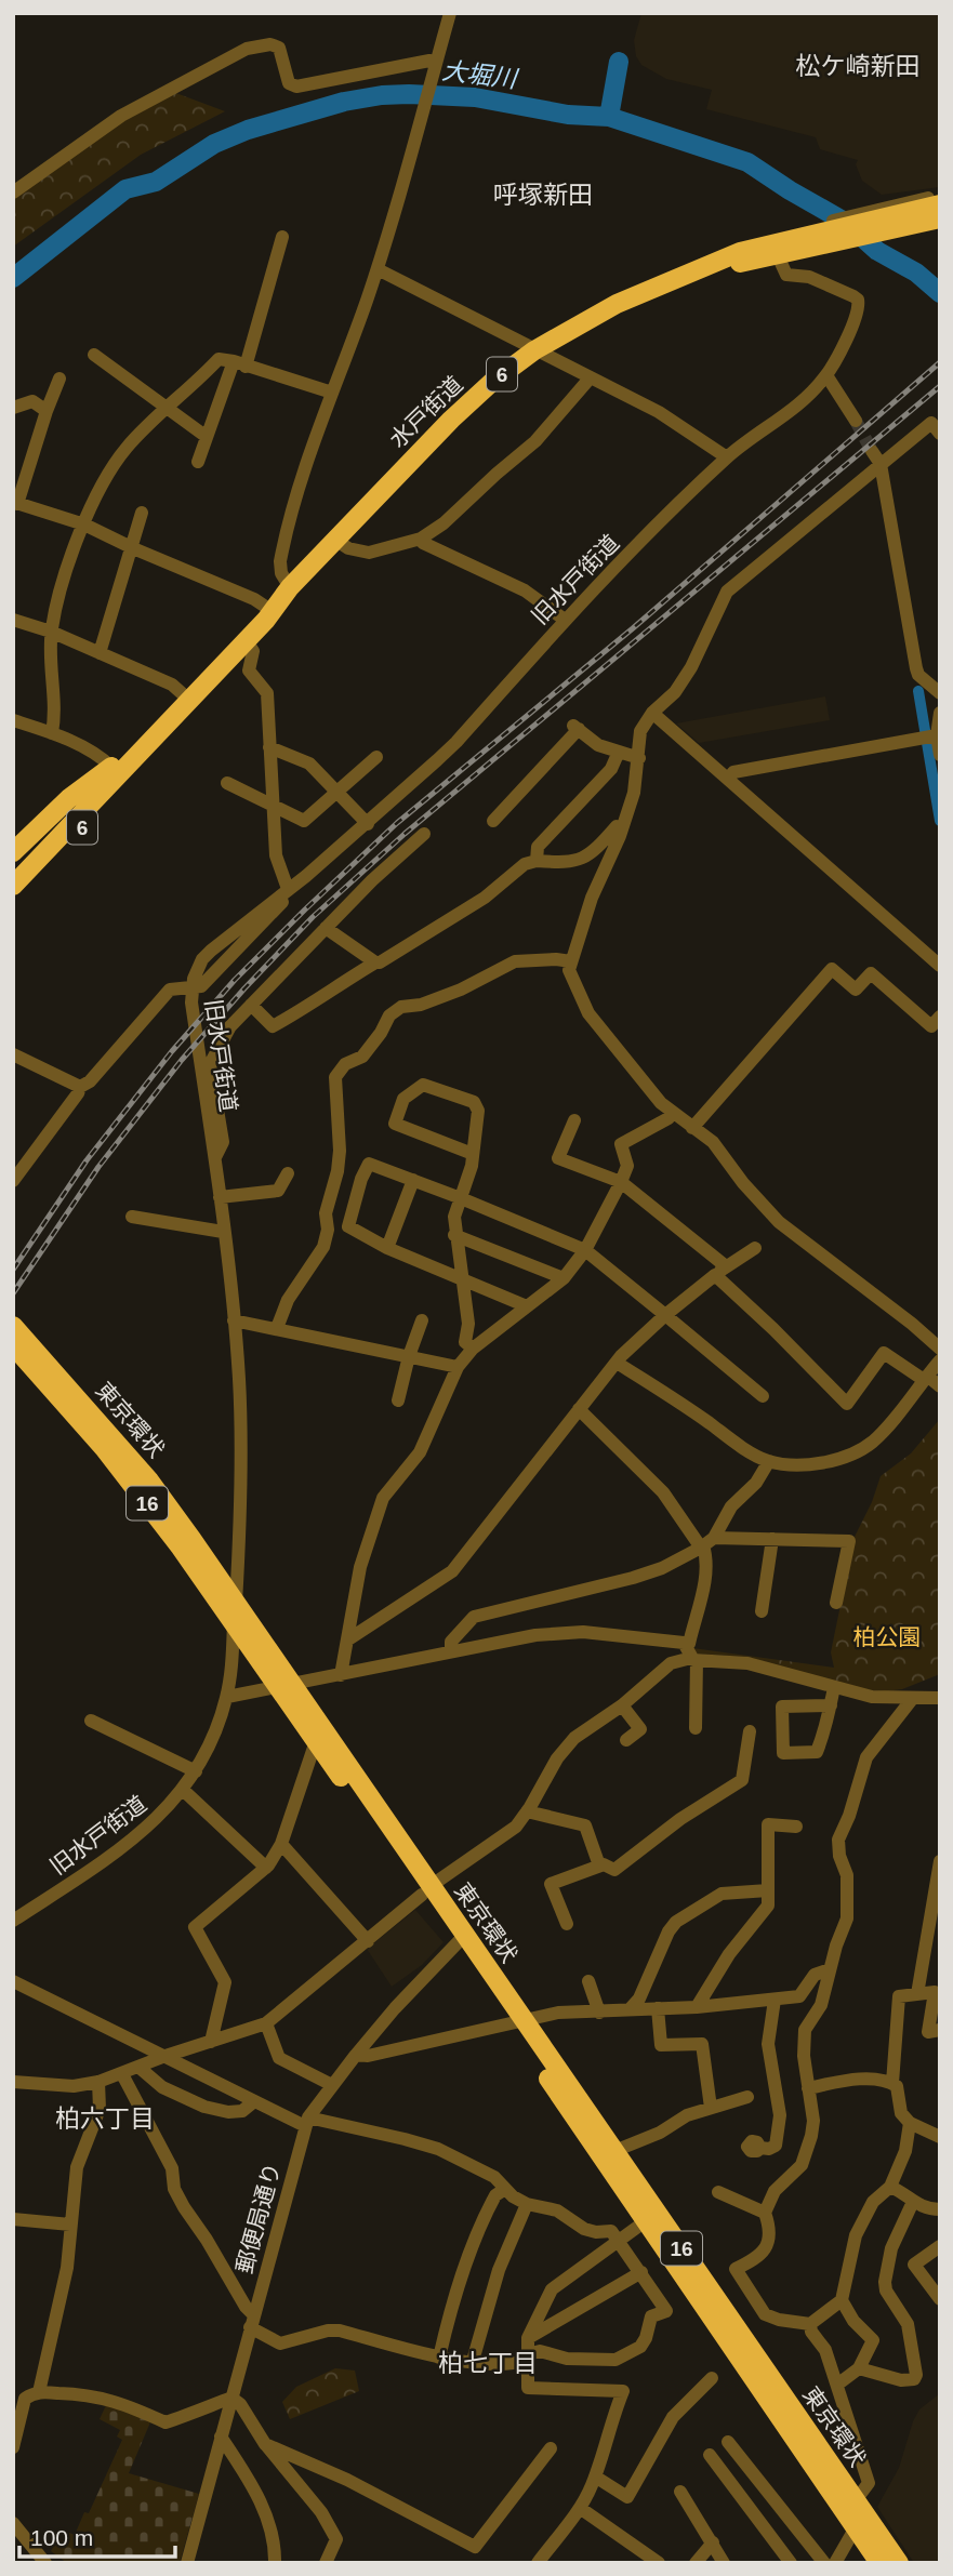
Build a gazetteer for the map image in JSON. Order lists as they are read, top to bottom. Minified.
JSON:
{"streets":{"highway":["6","水戸街道","東京環状","16"],"street":["旧水戸街道","郵便局通り"]},"crossings":[["6","水戸街道"],["水戸街道","旧水戸街道"],["旧水戸街道","東京環状"],["東京環状","郵便局通り"]],"districts":["松ケ崎新田","呼塚新田","柏六丁目","柏七丁目"],"water":["大堀川"],"parks":["柏公園"],"scale_bar":"100 m"}
